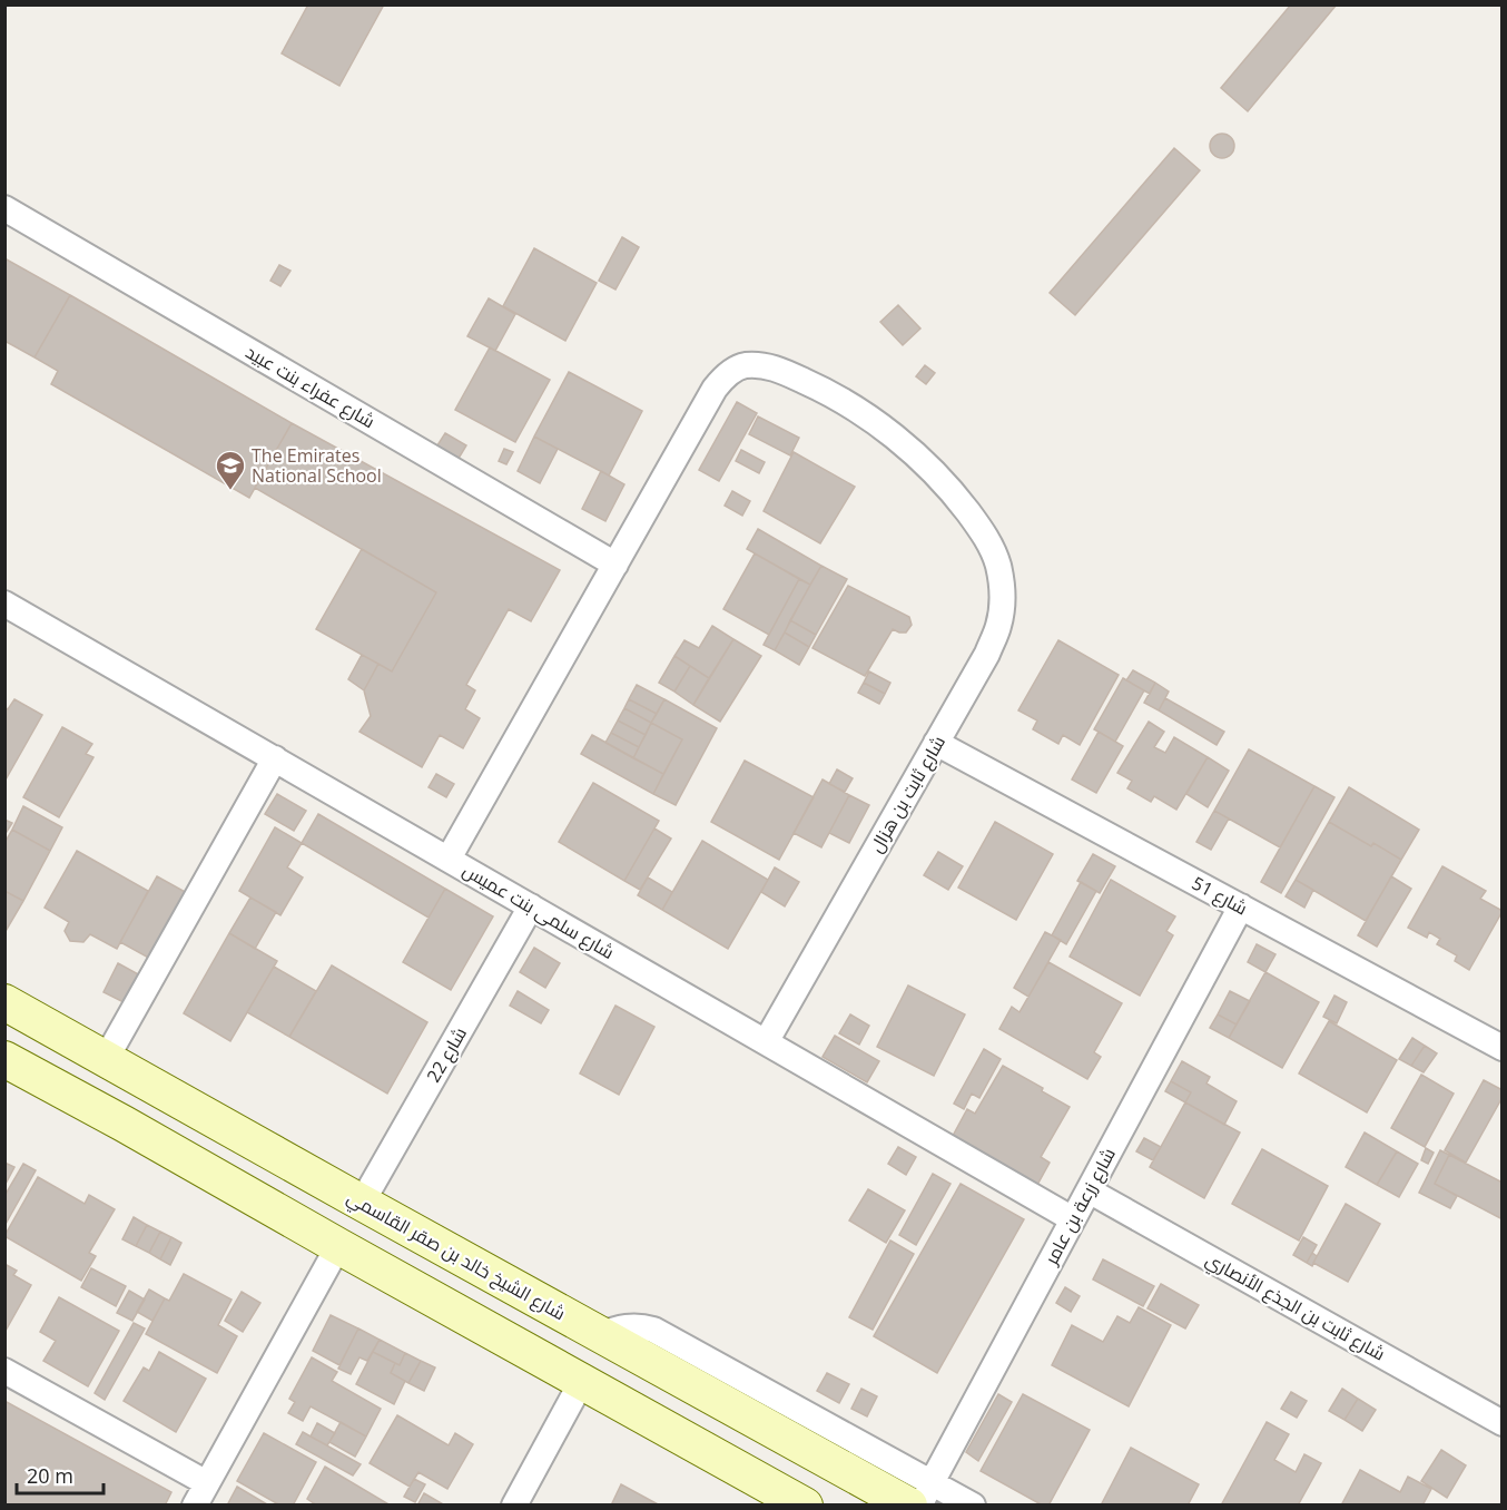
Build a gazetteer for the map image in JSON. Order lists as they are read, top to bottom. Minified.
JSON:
{"streets":{"main road":["شارع الشيخ خالد بن صقر القاسمي"],"street":["شارع عفراء بنت عبيد","شارع ثابت بن هزال","شارع 51","شارع سلمى بنت عميس","شارع 22","شارع زرعة بن عامر","شارع ثابت بن الجذع الأنصاري"]},"crossings":[["شارع عفراء بنت عبيد","شارع ثابت بن هزال"],["شارع ثابت بن هزال","شارع 51"],["شارع ثابت بن هزال","شارع سلمى بنت عميس"],["شارع 51","شارع زرعة بن عامر"],["شارع سلمى بنت عميس","شارع 22"],["شارع سلمى بنت عميس","شارع زرعة بن عامر"],["شارع 22","شارع الشيخ خالد بن صقر القاسمي"],["شارع زرعة بن عامر","شارع الشيخ خالد بن صقر القاسمي"],["شارع زرعة بن عامر","شارع ثابت بن الجذع الأنصاري"]],"places":{"school or university":["The Emirates National School"]},"scale_bar":"20 m"}
